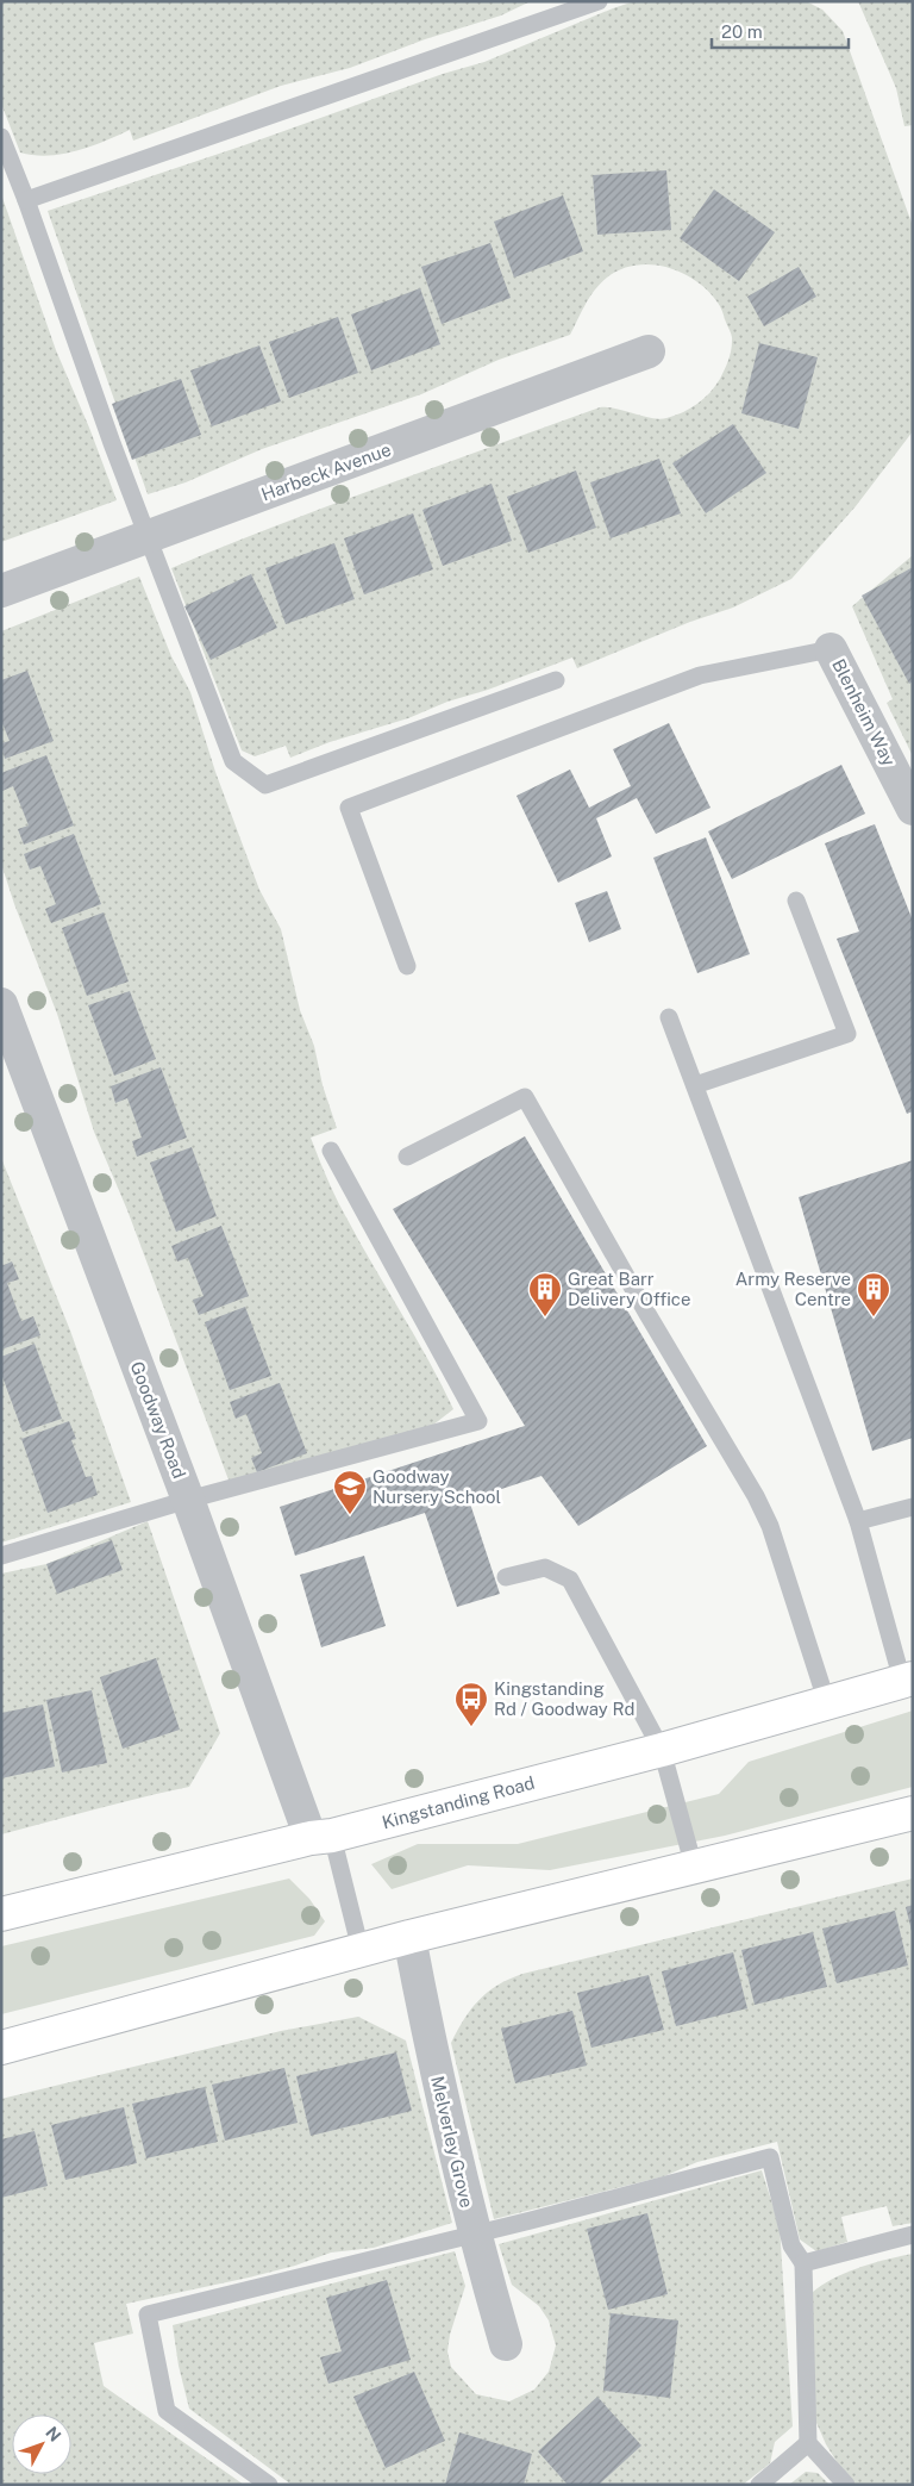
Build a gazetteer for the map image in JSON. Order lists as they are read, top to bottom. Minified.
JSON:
{"streets":{"main road":["Kingstanding Road"],"street":["Harbeck Avenue","Blenheim Way","Goodway Road","Melverley Grove"]},"crossings":[["Goodway Road","Kingstanding Road"]],"places":{"building":["Great Barr Delivery Office","Army Reserve Centre"],"school or university":["Goodway Nursery School"],"bus stop":["Kingstanding Rd / Goodway Rd"]},"scale_bar":"20 m","north":"top right"}
